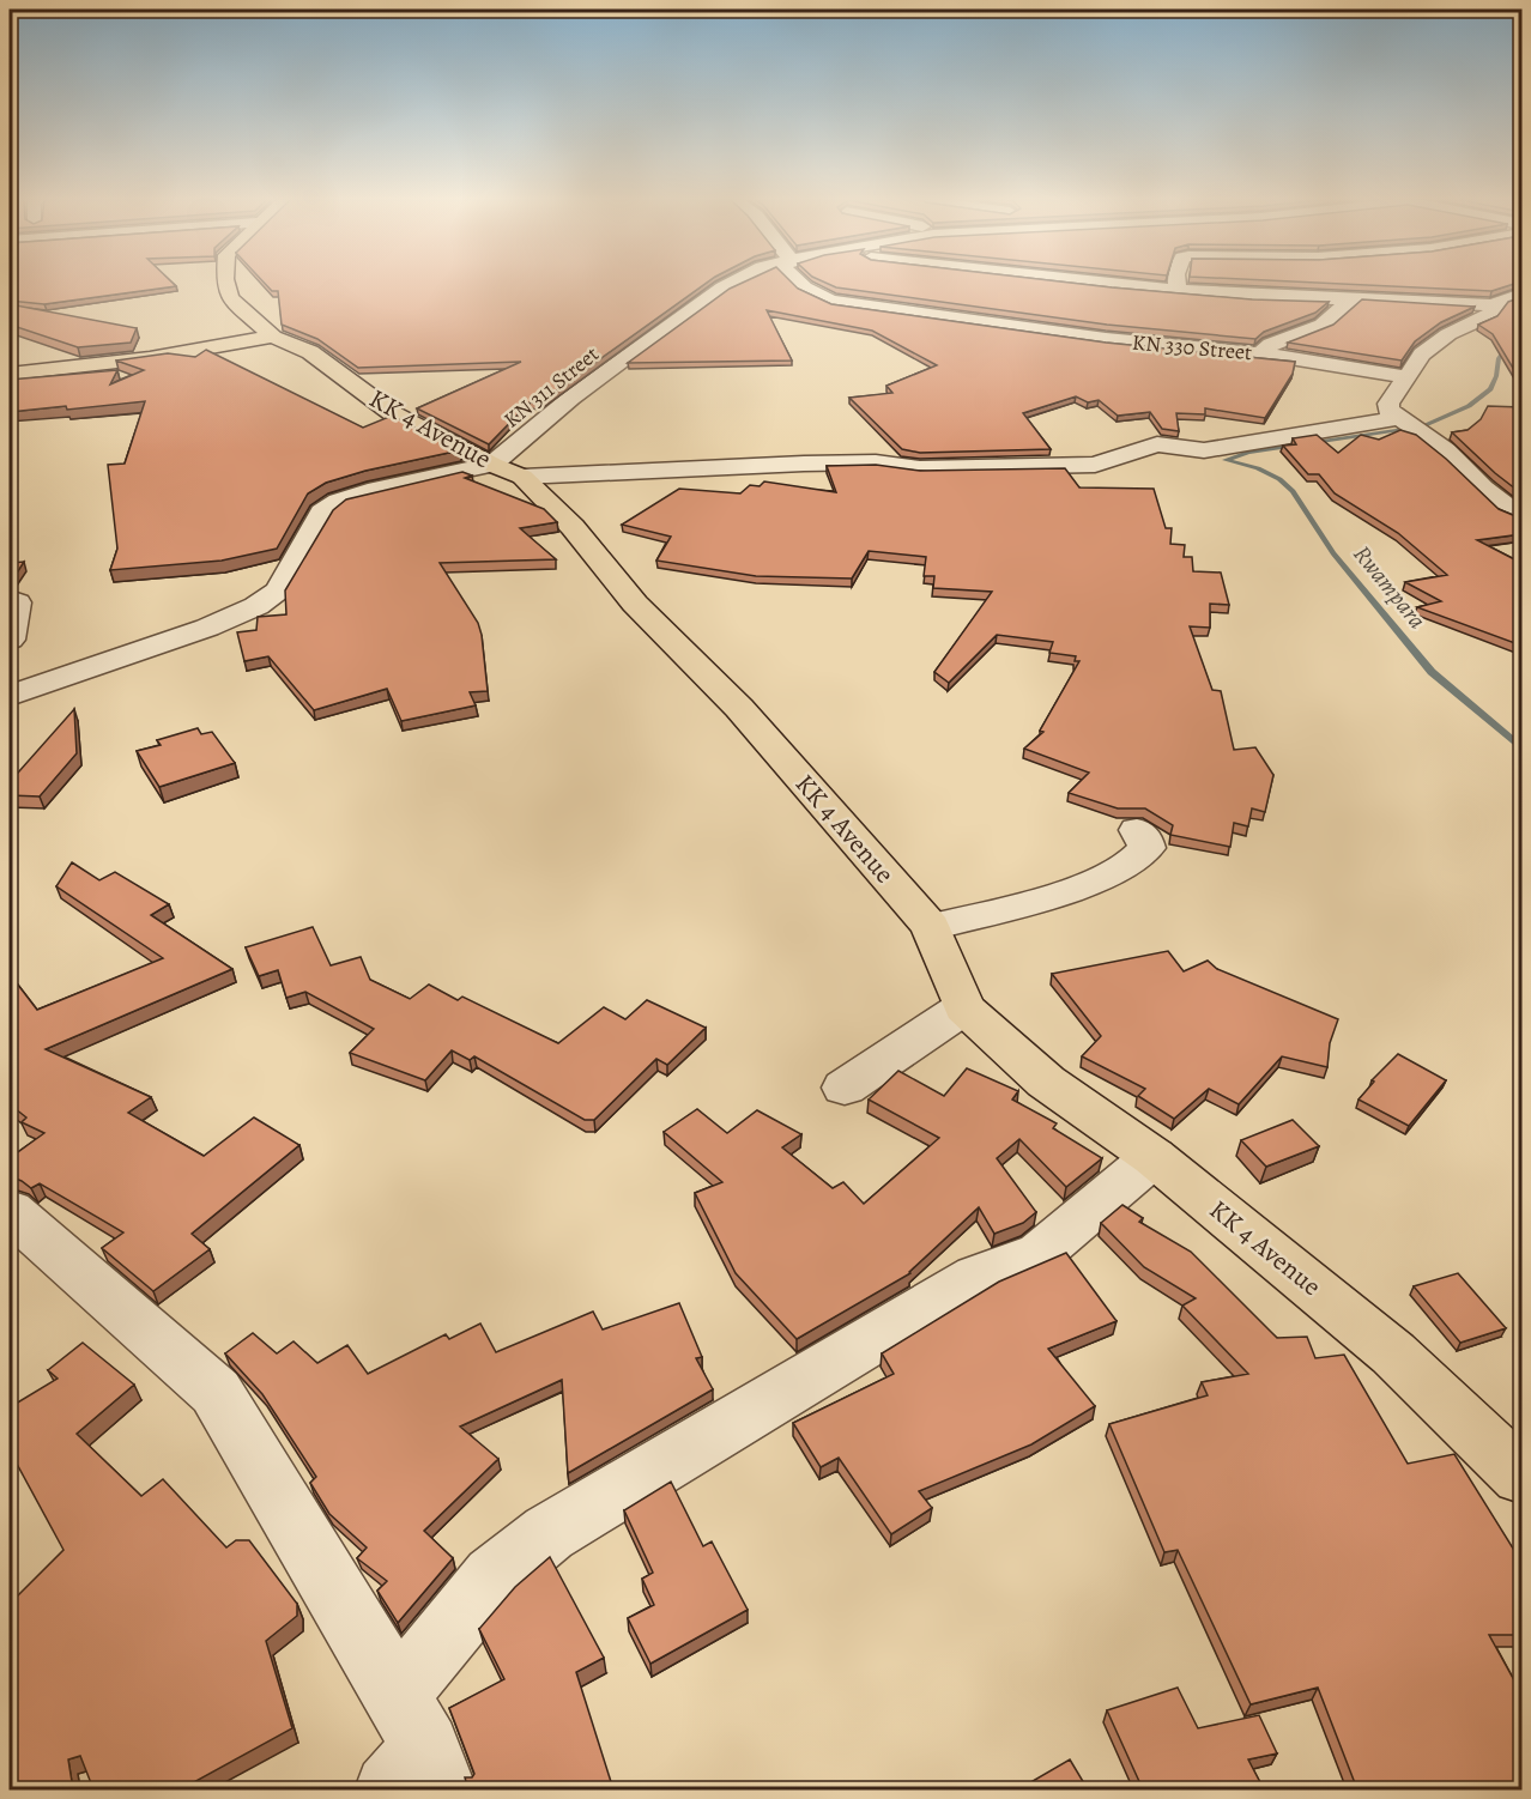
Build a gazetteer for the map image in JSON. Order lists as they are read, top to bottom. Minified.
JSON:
{"streets":{"main road":["KK 4 Avenue"],"street":["KN 330 Street","KN 311 Street"]},"crossings":[["KN 311 Street","KK 4 Avenue"]],"water":["Rwampara"]}
